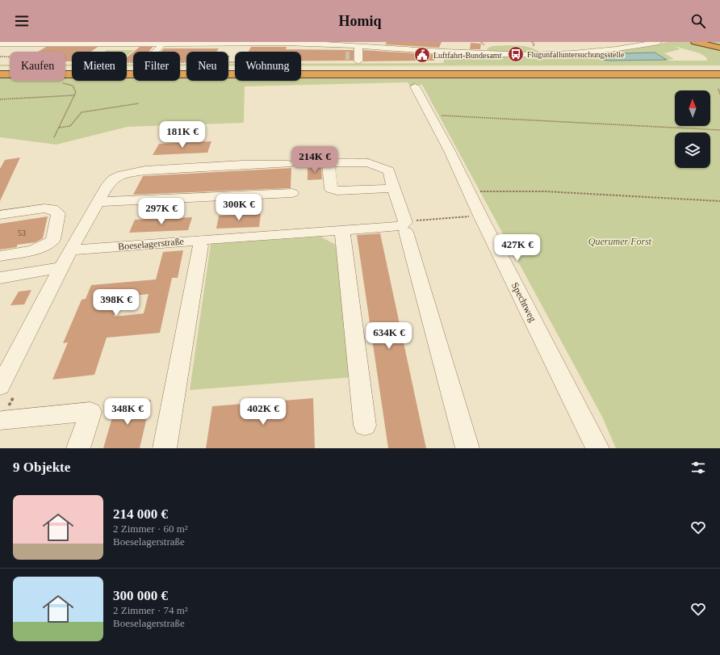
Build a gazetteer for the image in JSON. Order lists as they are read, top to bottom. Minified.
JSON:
{"streets":{"street":["Boeselagerstraße","Spechtweg"]},"parks":["Querumer Forst"],"places":{"bus stop":["Flugunfalluntersuchungsstelle"],"public building":["Luftfahrt-Bundesamt"]},"house_numbers":["53"],"north":"top","page":{"header":"Homiq","chip":["Kaufen","Mieten","Filter","Neu","Wohnung"],"price":["181K €","214K €","300K €","297K €","427K €","398K €","634K €","348K €","402K €"],"heading":"9 Objekte","list":[{"name":"214 000 €","note":"2 Zimmer · 60 m² · Boeselagerstraße"},{"name":"300 000 €","note":"2 Zimmer · 74 m² · Boeselagerstraße"}]}}
